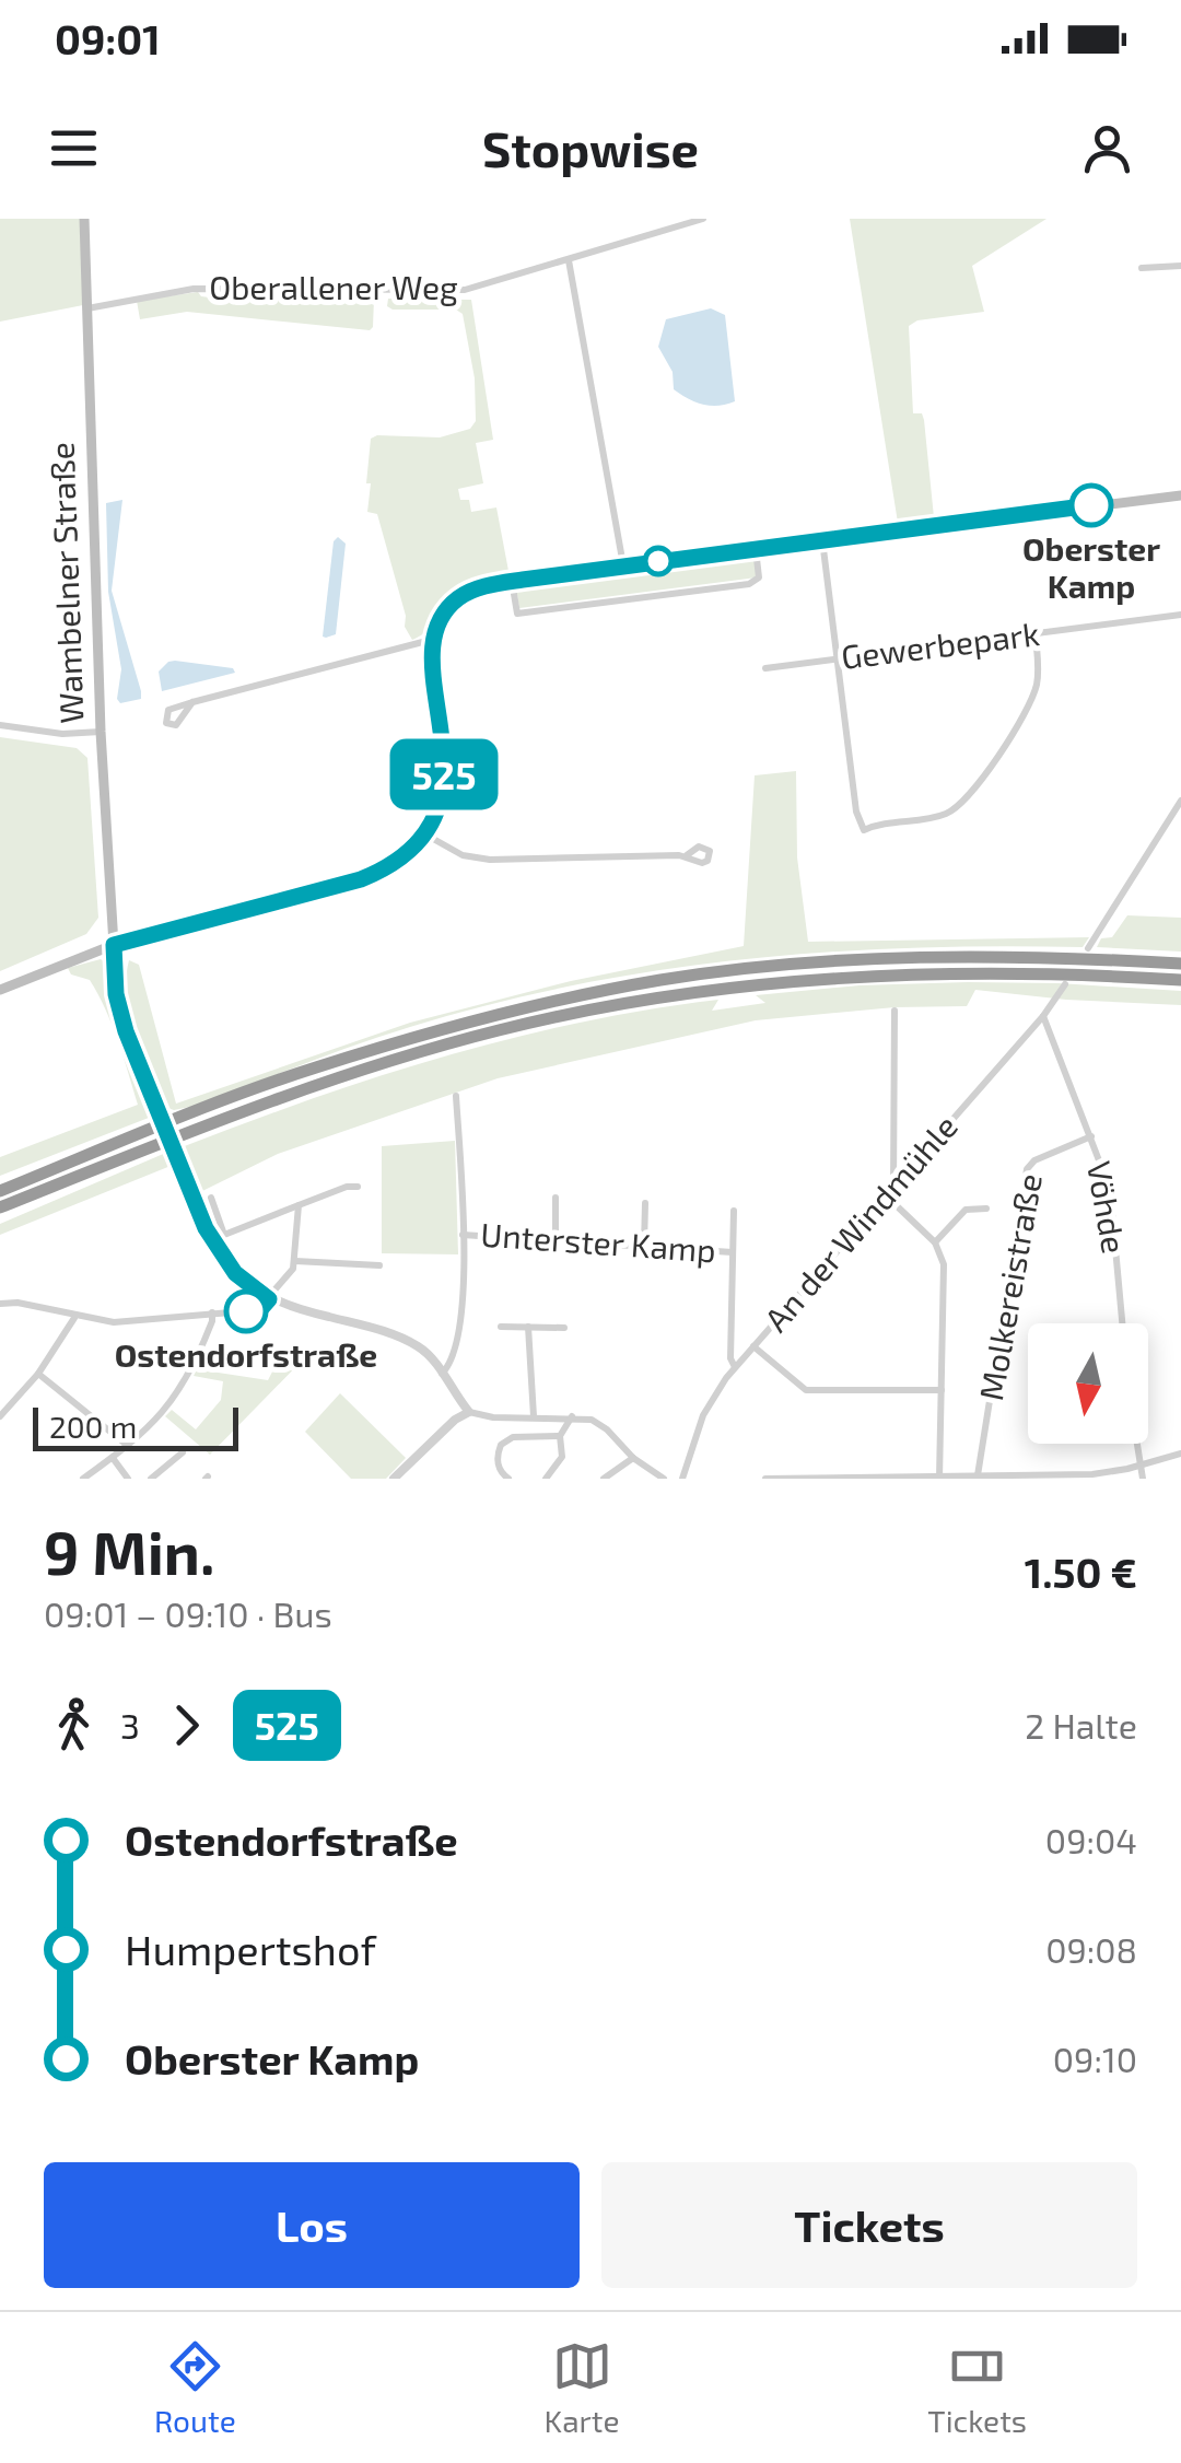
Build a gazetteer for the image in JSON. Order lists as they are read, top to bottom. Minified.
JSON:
{"streets":{"main road":["Wambelner Straße"],"street":["Oberallener Weg","Gewerbepark","Vöhde","An der Windmühle","Unterster Kamp","Molkereistraße"]},"crossings":[["Oberallener Weg","Wambelner Straße"],["Vöhde","An der Windmühle"],["Vöhde","Molkereistraße"]],"places":["Oberster Kamp","Ostendorfstraße"],"lines":["bus line 525"],"scale_bar":"200 m","north":"bottom","page":{"status":"09:01","header":"Stopwise","on_map":"525","scale":"200 m","heading":["9 Min.","09:01 – 09:10 · Bus","1.50 €"],"legs":["3","525","2 Halte"],"list":[{"name":"Ostendorfstraße","value":"09:04"},{"name":"Humpertshof","value":"09:08"},{"name":"Oberster Kamp","value":"09:10"}],"buttons":["Los","Tickets"],"tabs":["Route","Karte","Tickets"]}}
